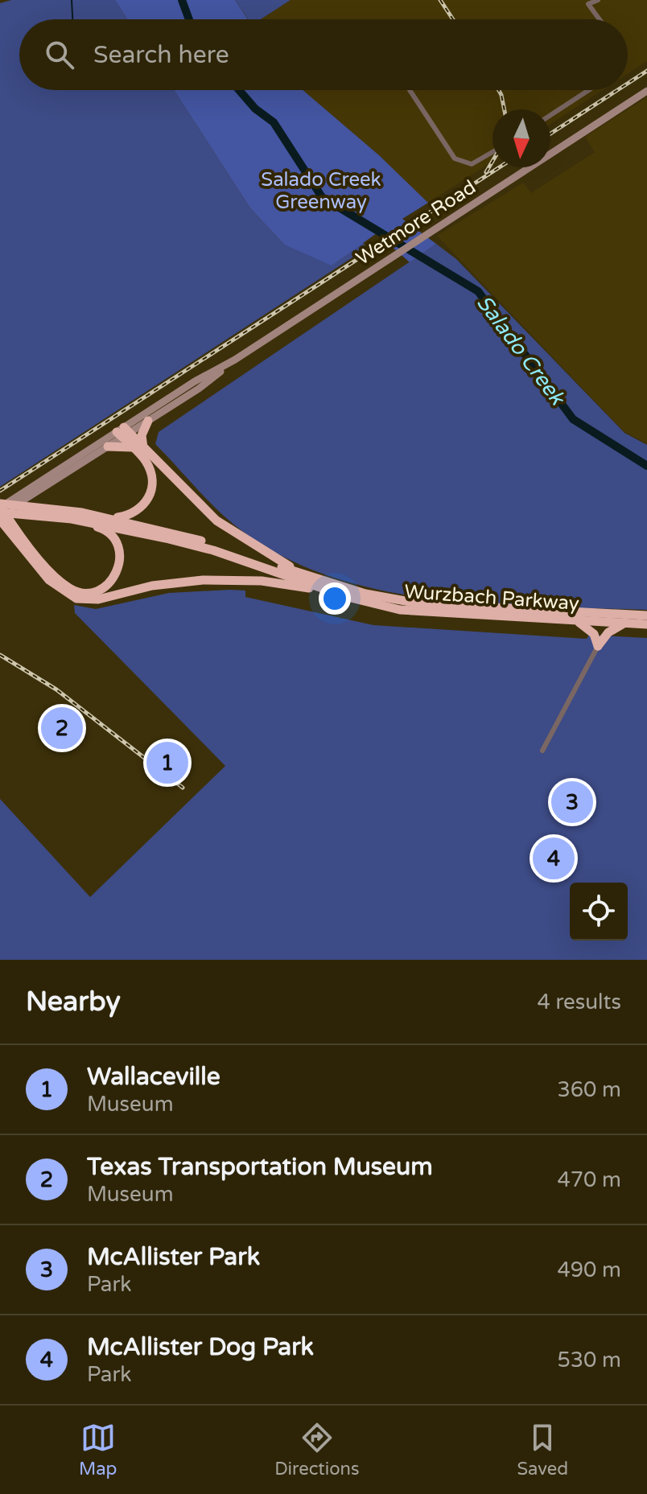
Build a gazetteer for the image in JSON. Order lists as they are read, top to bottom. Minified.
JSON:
{"streets":{"highway":["Wurzbach Parkway"],"main road":["Wetmore Road"]},"crossings":[["Wetmore Road","Wurzbach Parkway"]],"water":["Salado Creek"],"parks":["Salado Creek Greenway"],"north":"bottom","page":{"search":"Search here","pins":["2","1","3","4"],"heading":["Nearby","4 results"],"list":[{"mark":"1","name":"Wallaceville","note":"Museum","value":"360 m"},{"mark":"2","name":"Texas Transportation Museum","note":"Museum","value":"470 m"},{"mark":"3","name":"McAllister Park","note":"Park","value":"490 m"},{"mark":"4","name":"McAllister Dog Park","note":"Park","value":"530 m"}],"nav":["Map","Directions","Saved"]}}
